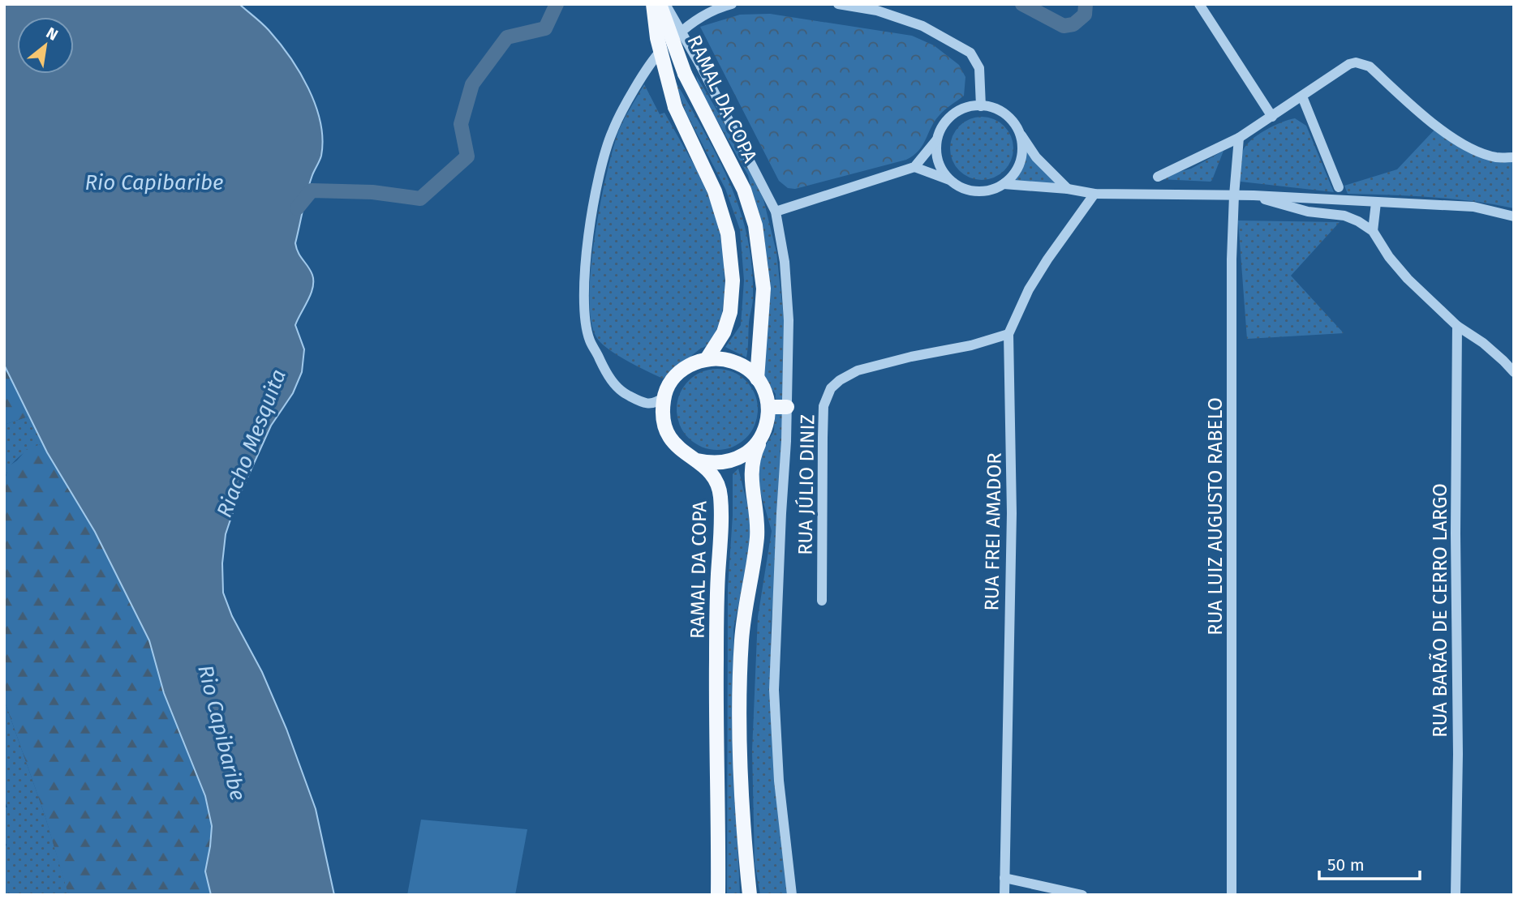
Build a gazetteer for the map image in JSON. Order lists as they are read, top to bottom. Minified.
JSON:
{"streets":{"main road":["RAMAL DA COPA"],"street":["RUA JÚLIO DINIZ","RUA LUIZ AUGUSTO RABELO","RUA FREI AMADOR","RUA BARÃO DE CERRO LARGO"]},"crossings":[["RUA JÚLIO DINIZ","RUA FREI AMADOR"]],"water":["Rio Capibaribe","Riacho Mesquita"],"scale_bar":"50 m","north":"top right"}
